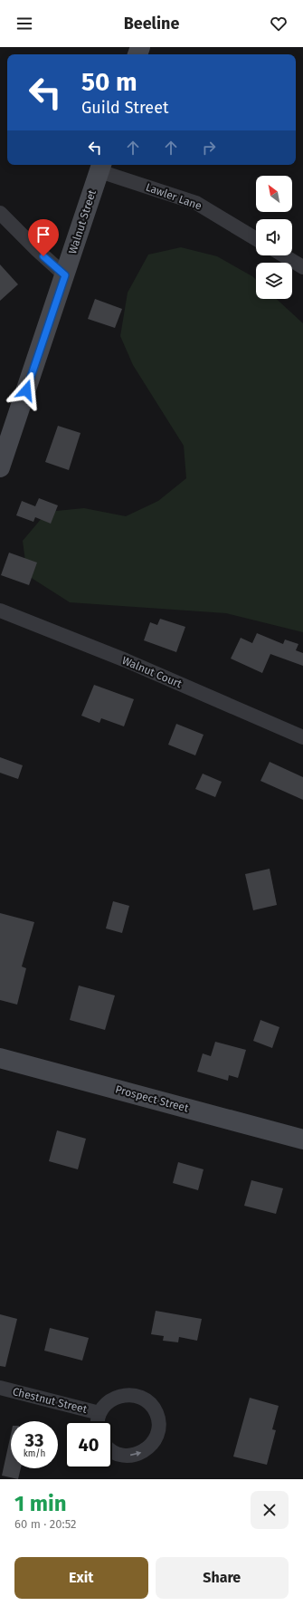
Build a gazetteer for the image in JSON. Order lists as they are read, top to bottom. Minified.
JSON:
{"streets":{"street":["Lawler Lane","Walnut Street","Walnut Court","Prospect Street","Chestnut Street"]},"crossings":[["Lawler Lane","Walnut Street"]],"north":"top left","page":{"header":"Beeline","turn":["50 m","Guild Street"],"speed":"33 km/h","limit":"40","heading":["1 min","60 m · 20:52"],"buttons":["Exit","Share"]}}
